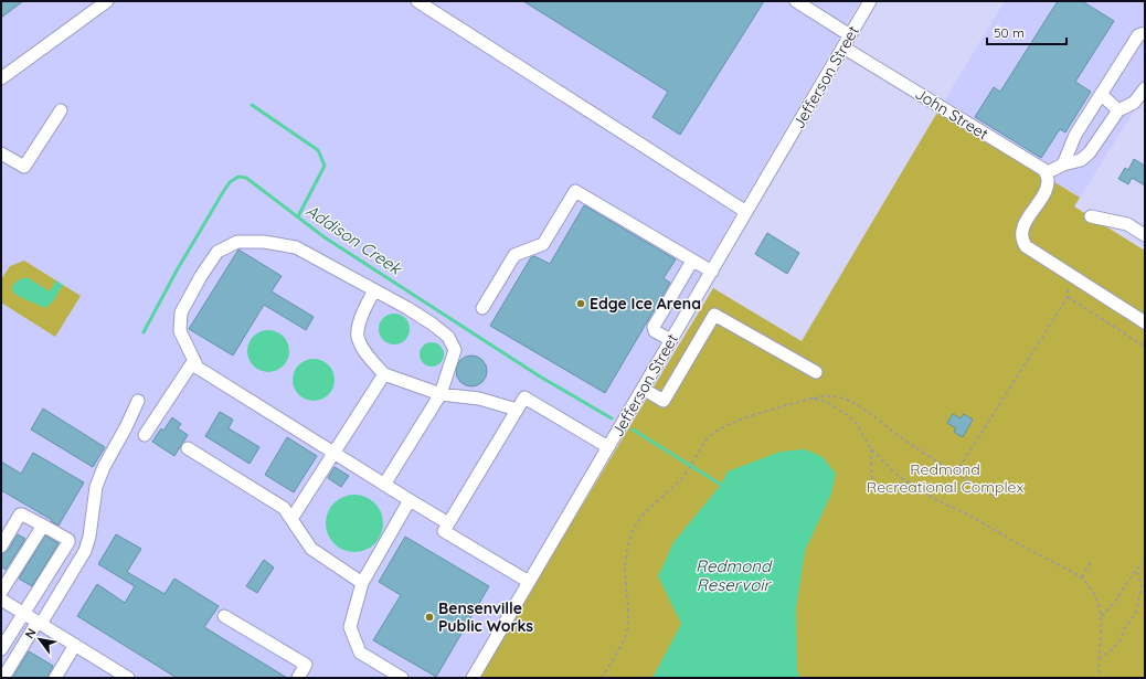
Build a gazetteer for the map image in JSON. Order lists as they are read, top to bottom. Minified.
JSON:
{"streets":{"street":["Jefferson Street","John Street"]},"crossings":[["Jefferson Street","John Street"]],"water":["Addison Creek","Redmond Reservoir"],"parks":["Redmond Recreational Complex"],"places":["Edge Ice Arena","Bensenville Public Works"],"scale_bar":"50 m","north":"top left"}
